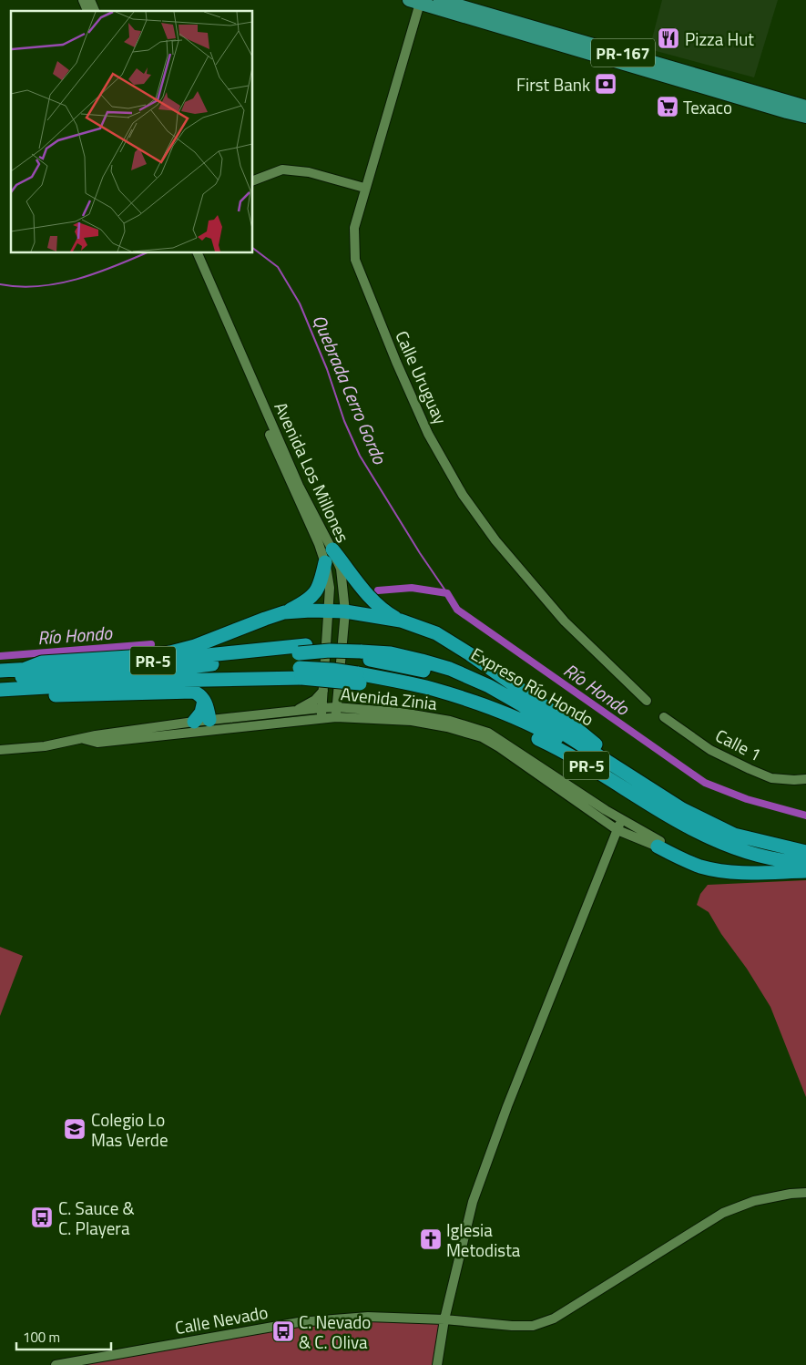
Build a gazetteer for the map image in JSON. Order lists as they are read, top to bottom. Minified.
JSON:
{"streets":{"highway":["PR-5","Expreso Río Hondo"],"main road":["PR-167"],"street":["Calle Uruguay","Avenida Los Millones","Avenida Zinia","Calle 1","Calle Nevado"]},"crossings":[["PR-167","Calle Uruguay"],["Avenida Los Millones","Avenida Zinia"]],"water":["Quebrada Cerro Gordo","Río Hondo"],"places":{"restaurant":["Pizza Hut"],"bank":["First Bank"],"supermarket":["Texaco"],"school or university":["Colegio Lo Mas Verde"],"bus stop":["C. Sauce & C. Playera","C. Nevado & C. Oliva"],"church":["Iglesia Metodista"]},"scale_bar":"100 m"}
